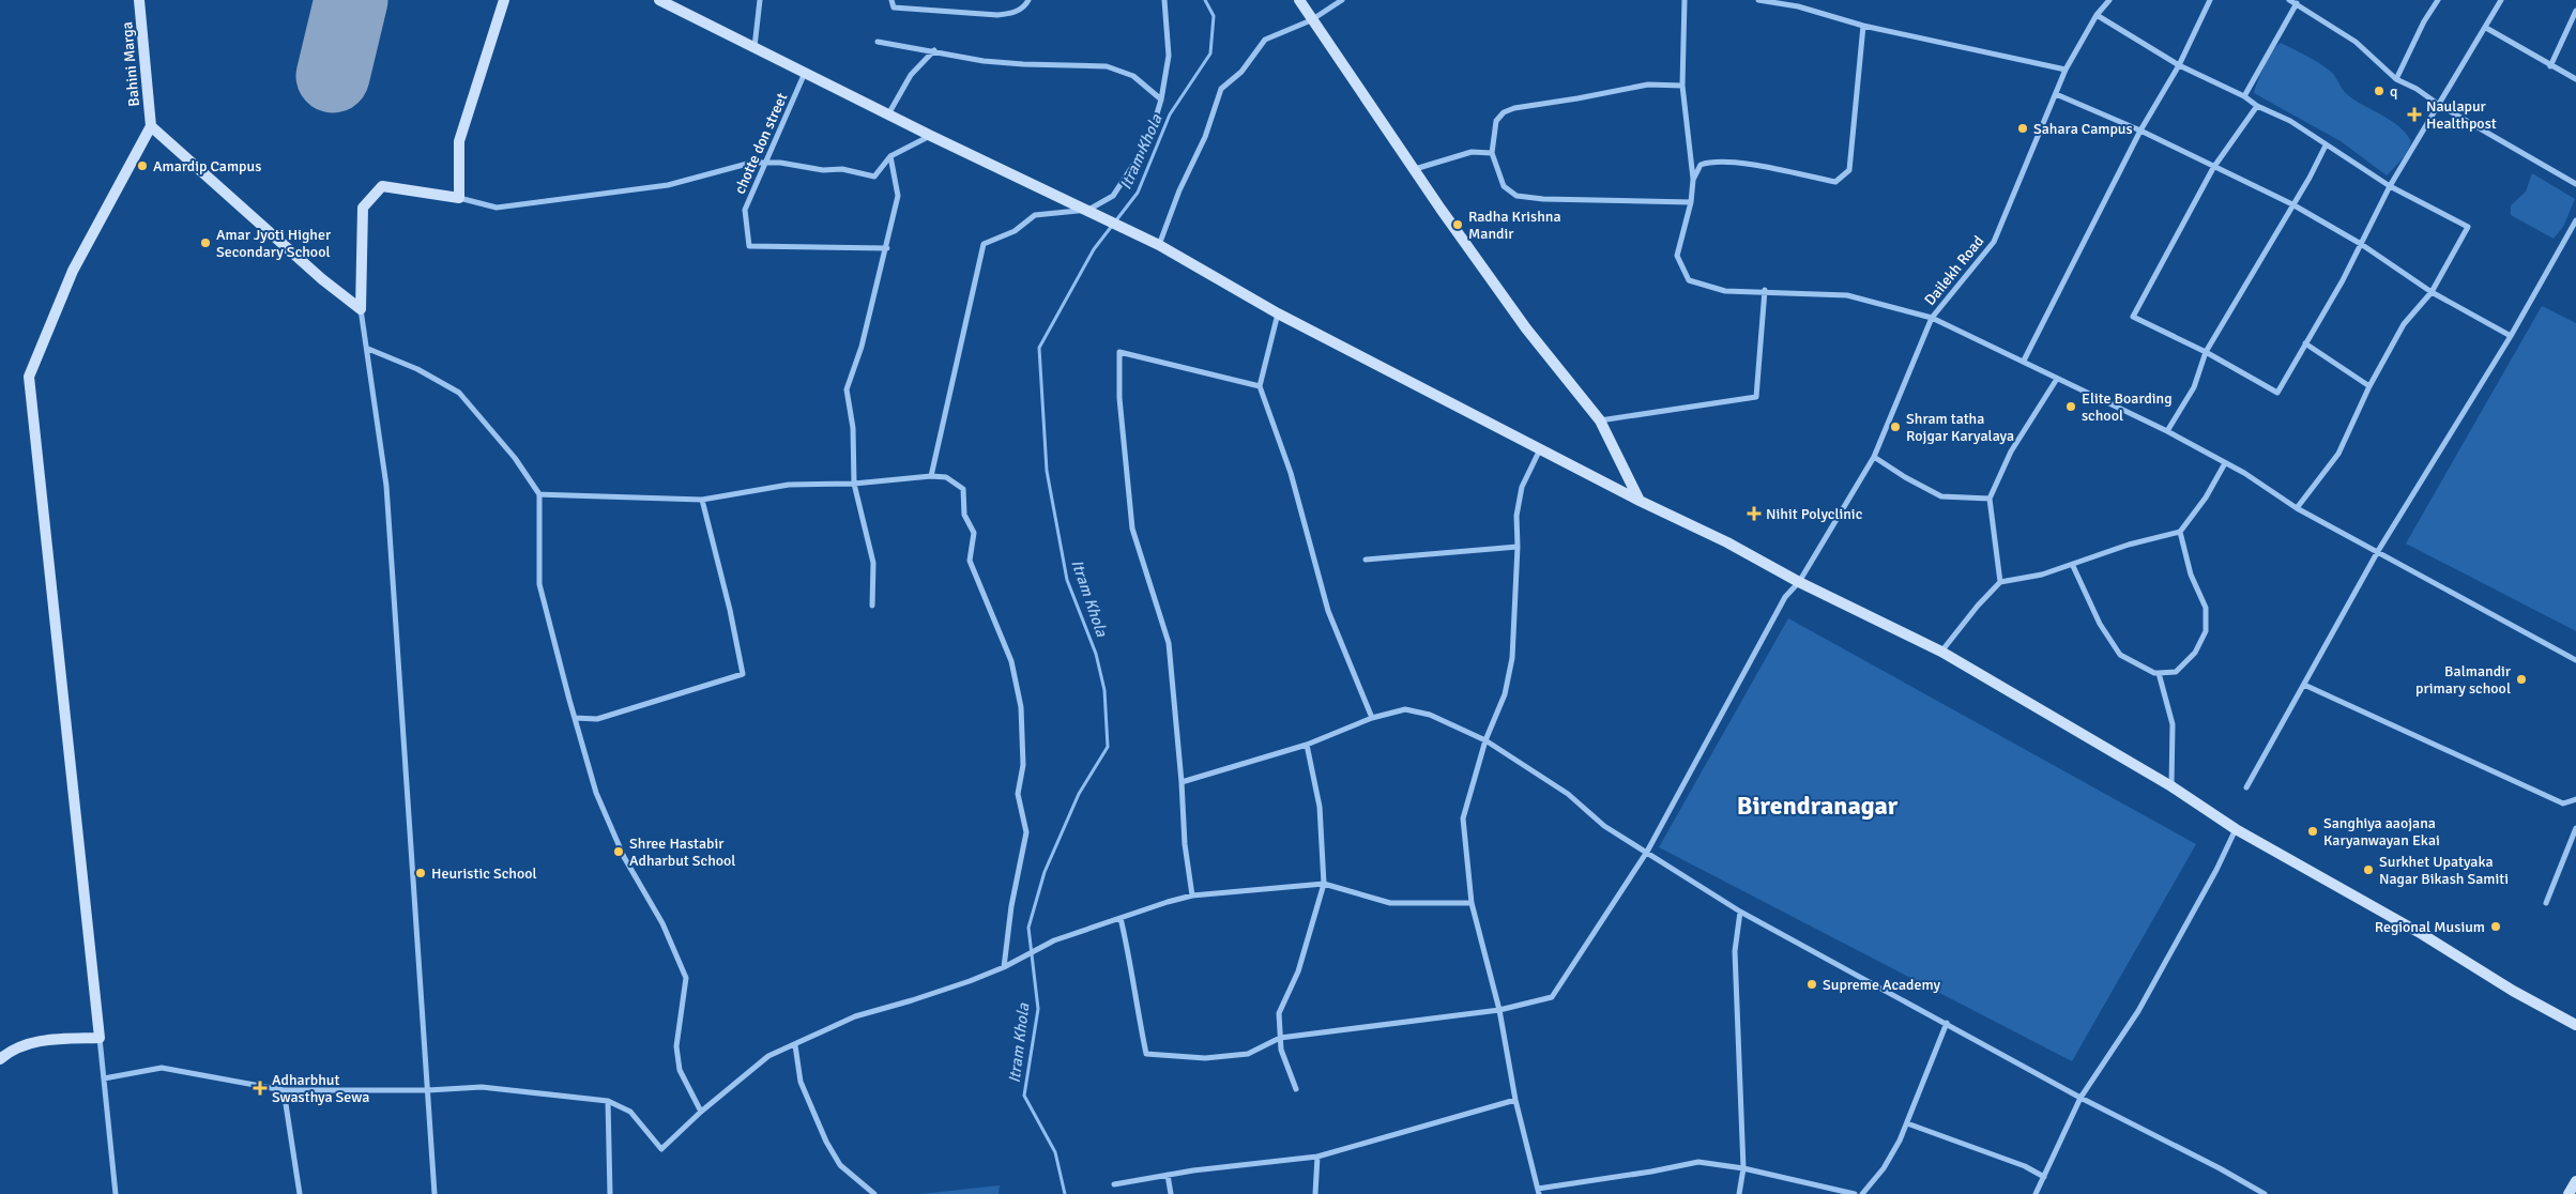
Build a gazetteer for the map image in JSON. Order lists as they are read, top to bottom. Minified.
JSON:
{"streets":{"street":["Bahini Marga","chotte don street","Dailekh Road"]},"districts":["Birendranagar"],"water":["Itram Khola"],"places":{"other":["q","Sahara Campus","Amardip Campus","Radha Krishna Mandir","Amar Jyoti Higher Secondary School","Elite Boarding school","Shram tatha Rojgar Karyalaya","Balmandir primary school","Sanghiya aaojana Karyanwayan Ekai","Shree Hastabir Adharbut School","Surkhet Upatyaka Nagar Bikash Samiti","Heuristic School","Regional Musium","Supreme Academy"],"health":["Naulapur Healthpost","Nihit Polyclinic","Adharbhut Swasthya Sewa"]}}
